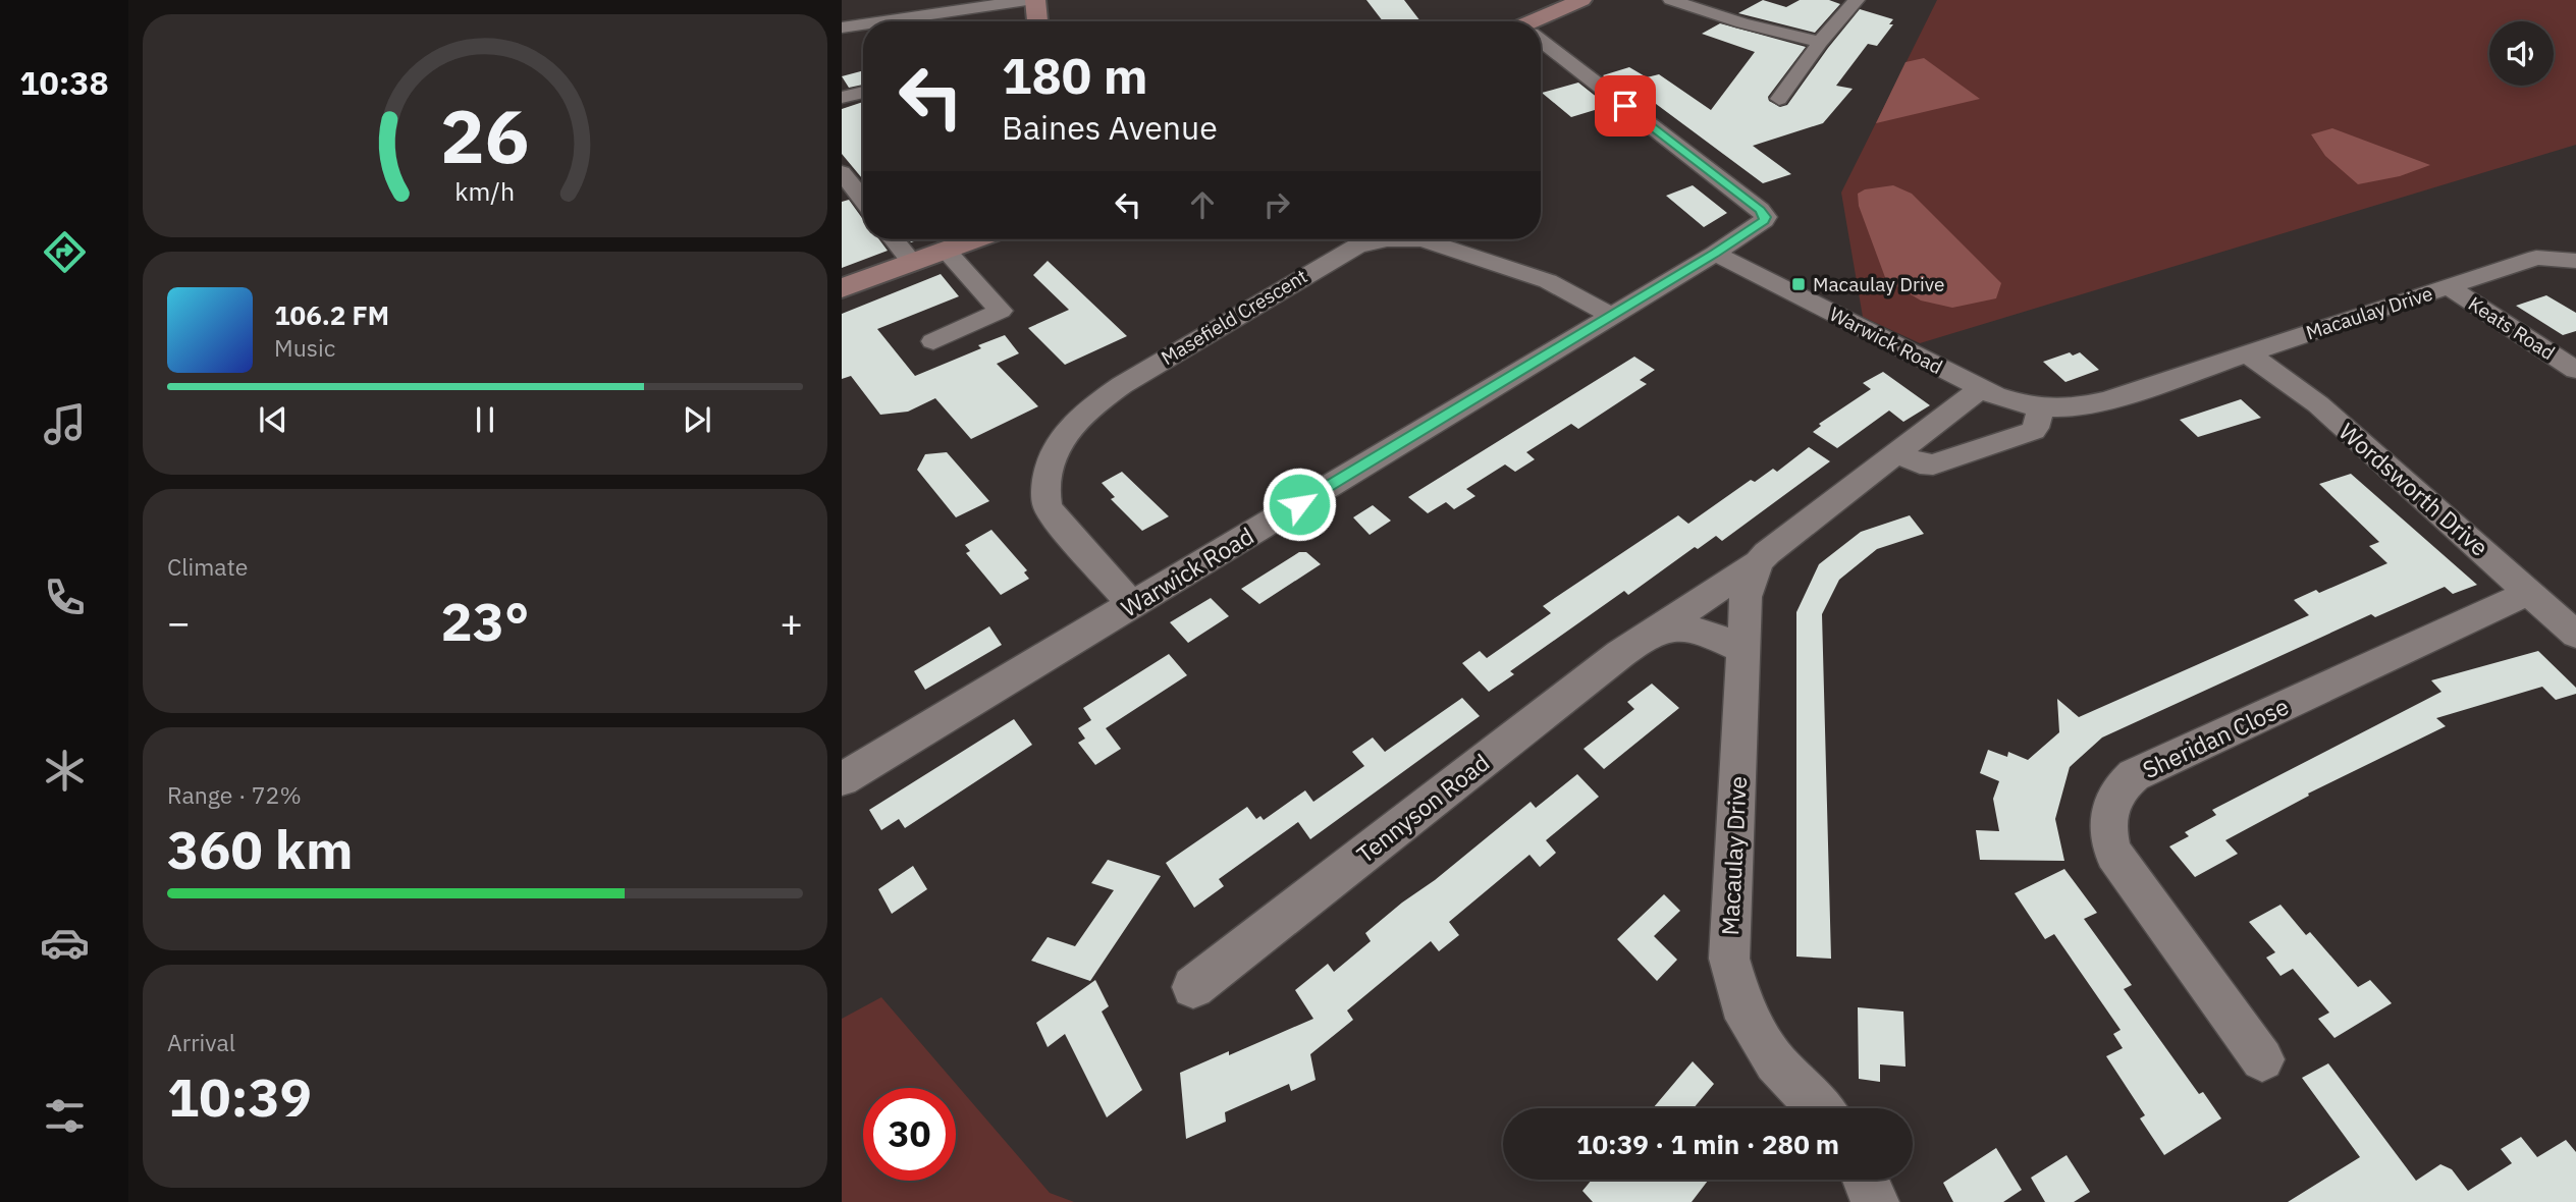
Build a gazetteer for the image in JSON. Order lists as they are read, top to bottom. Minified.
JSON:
{"streets":{"street":["Macaulay Drive","Masefield Crescent","Keats Road","Warwick Road","Wordsworth Drive","Sheridan Close","Tennyson Road"]},"crossings":[["Macaulay Drive","Keats Road"],["Macaulay Drive","Warwick Road"],["Macaulay Drive","Wordsworth Drive"],["Macaulay Drive","Tennyson Road"],["Masefield Crescent","Warwick Road"],["Wordsworth Drive","Sheridan Close"]],"places":{"transit":["Macaulay Drive"]},"page":{"tabs":"10:38","turn":["180 m","Baines Avenue"],"song":["106.2 FM","Music"],"tile":["Climate",["Range · 72%","360 km"],["Arrival","10:39"]],"heat":["−","23°","+"],"limit":"30","trip":"10:39 · 1 min · 280 m","gauge":["26","km/h"]}}
